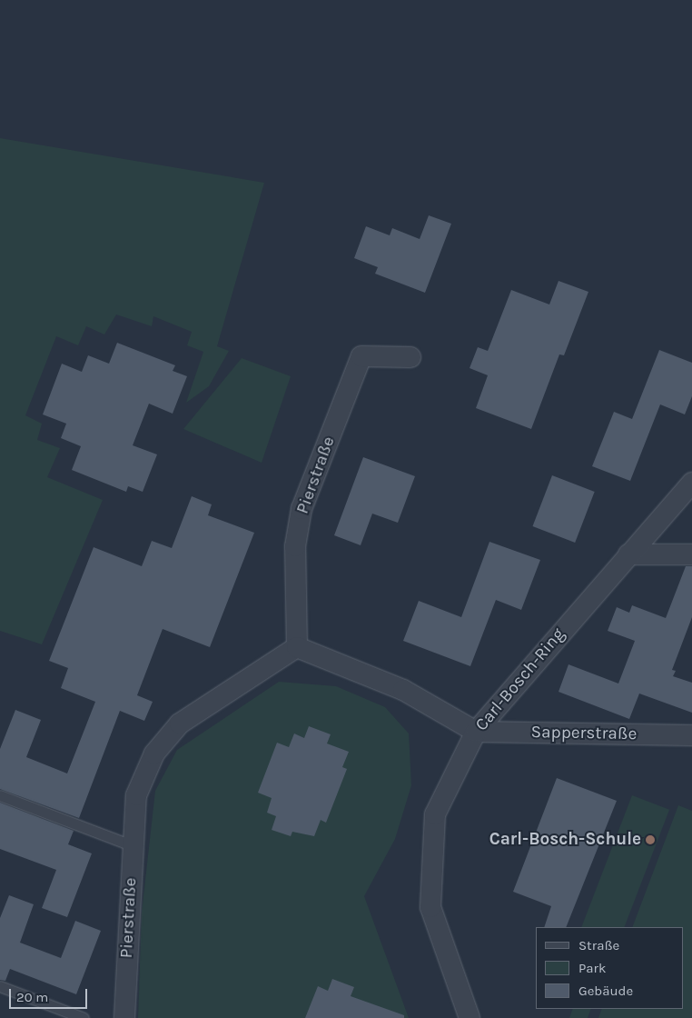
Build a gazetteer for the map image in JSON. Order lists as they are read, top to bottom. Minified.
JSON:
{"streets":{"street":["Pierstraße","Carl-Bosch-Ring","Sapperstraße"]},"crossings":[["Carl-Bosch-Ring","Sapperstraße"]],"places":["Carl-Bosch-Schule"],"legend":["Straße","Park","Gebäude"],"scale_bar":"20 m"}
